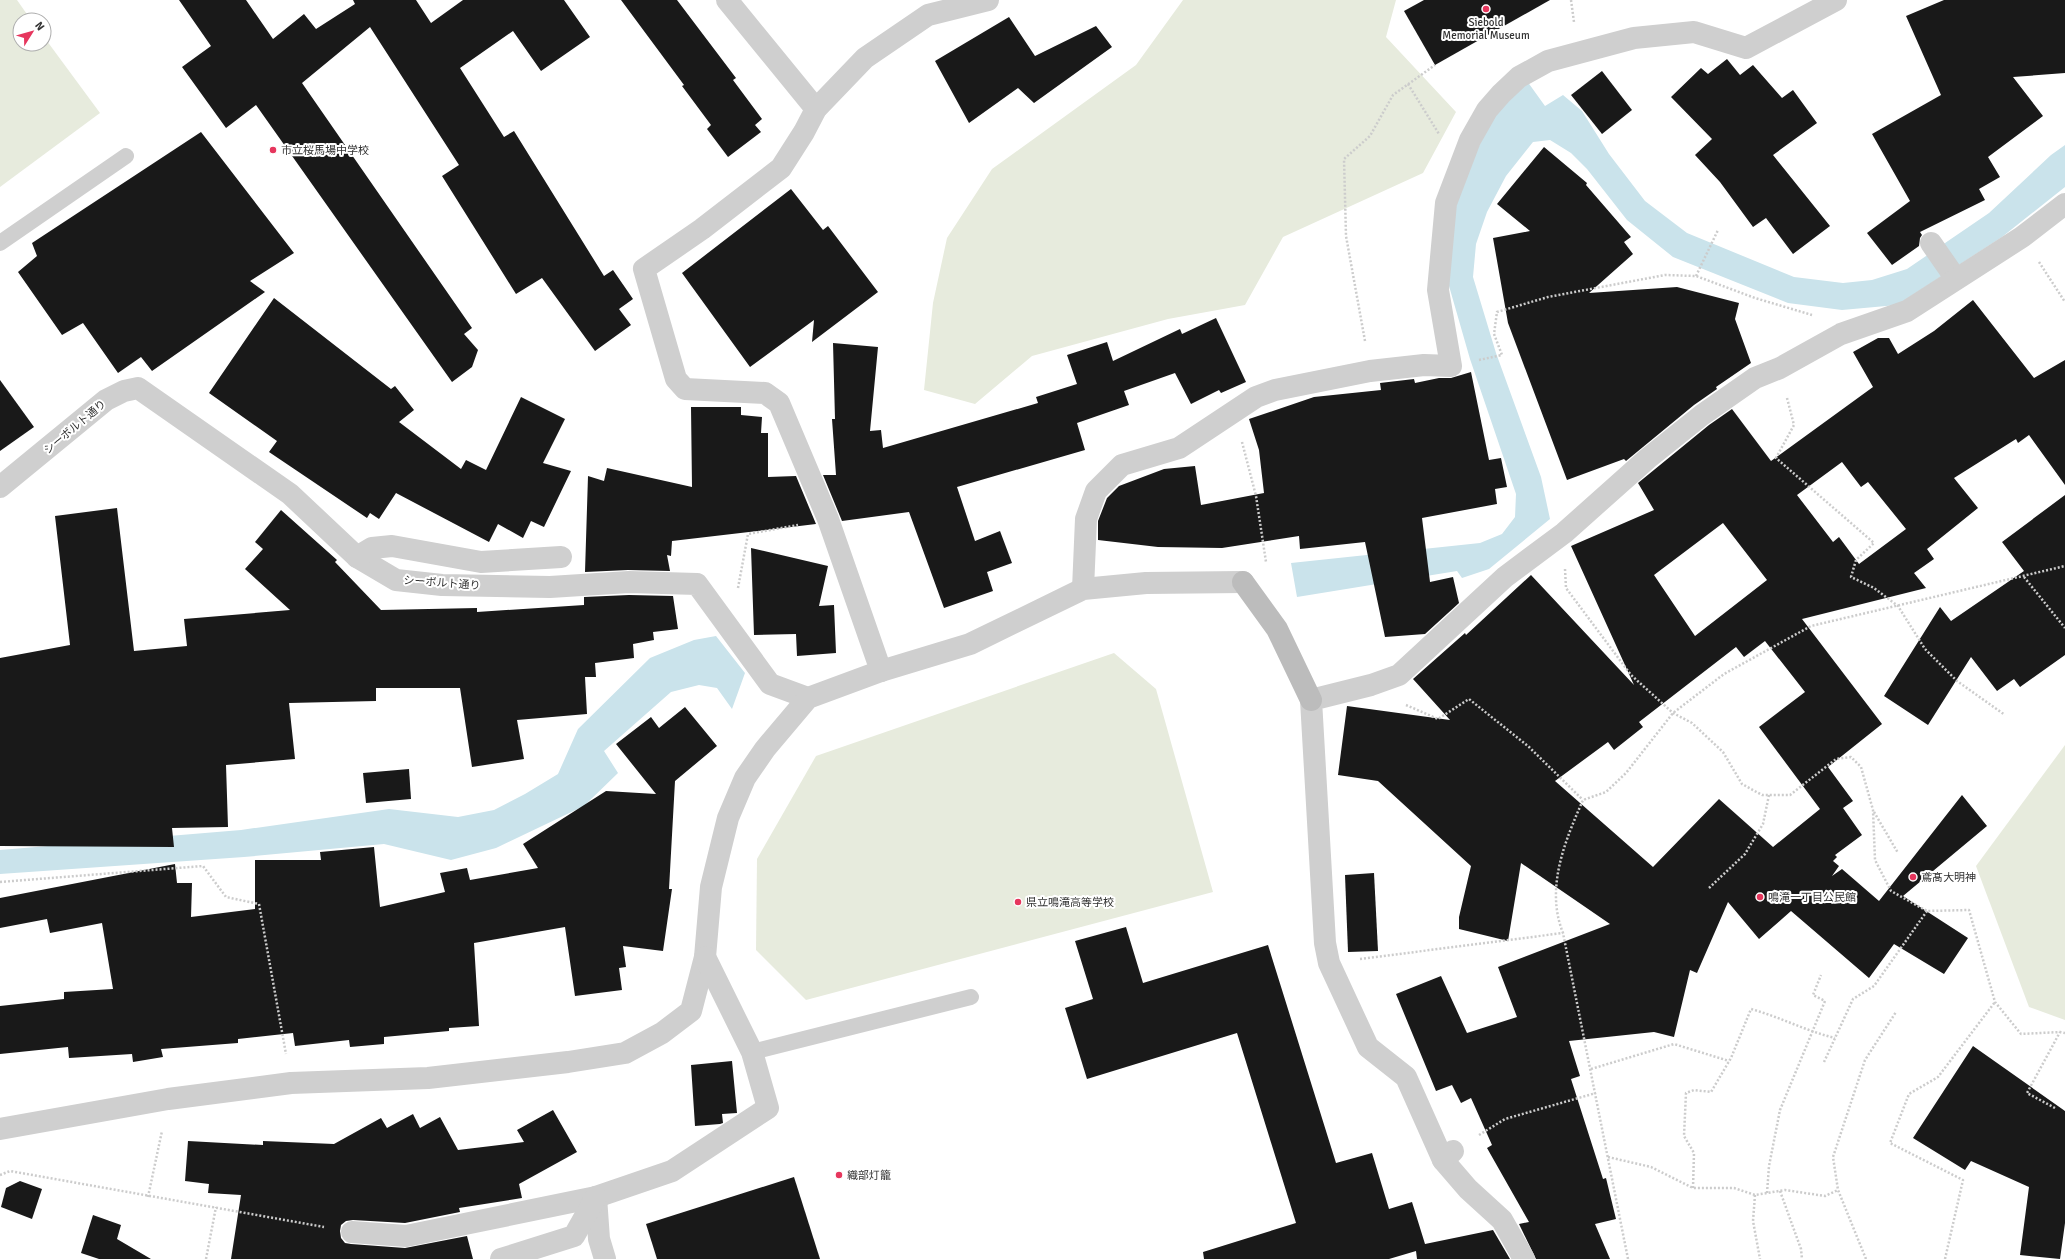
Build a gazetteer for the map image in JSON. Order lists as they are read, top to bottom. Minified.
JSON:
{"streets":{"street":["シーボルト通り"]},"places":["Siebold Memorial Museum","市立桜馬場中学校","鳶髙大明神","鳴滝一丁目公民館","県立鳴滝高等学校","織部灯籠"],"north":"top right"}
